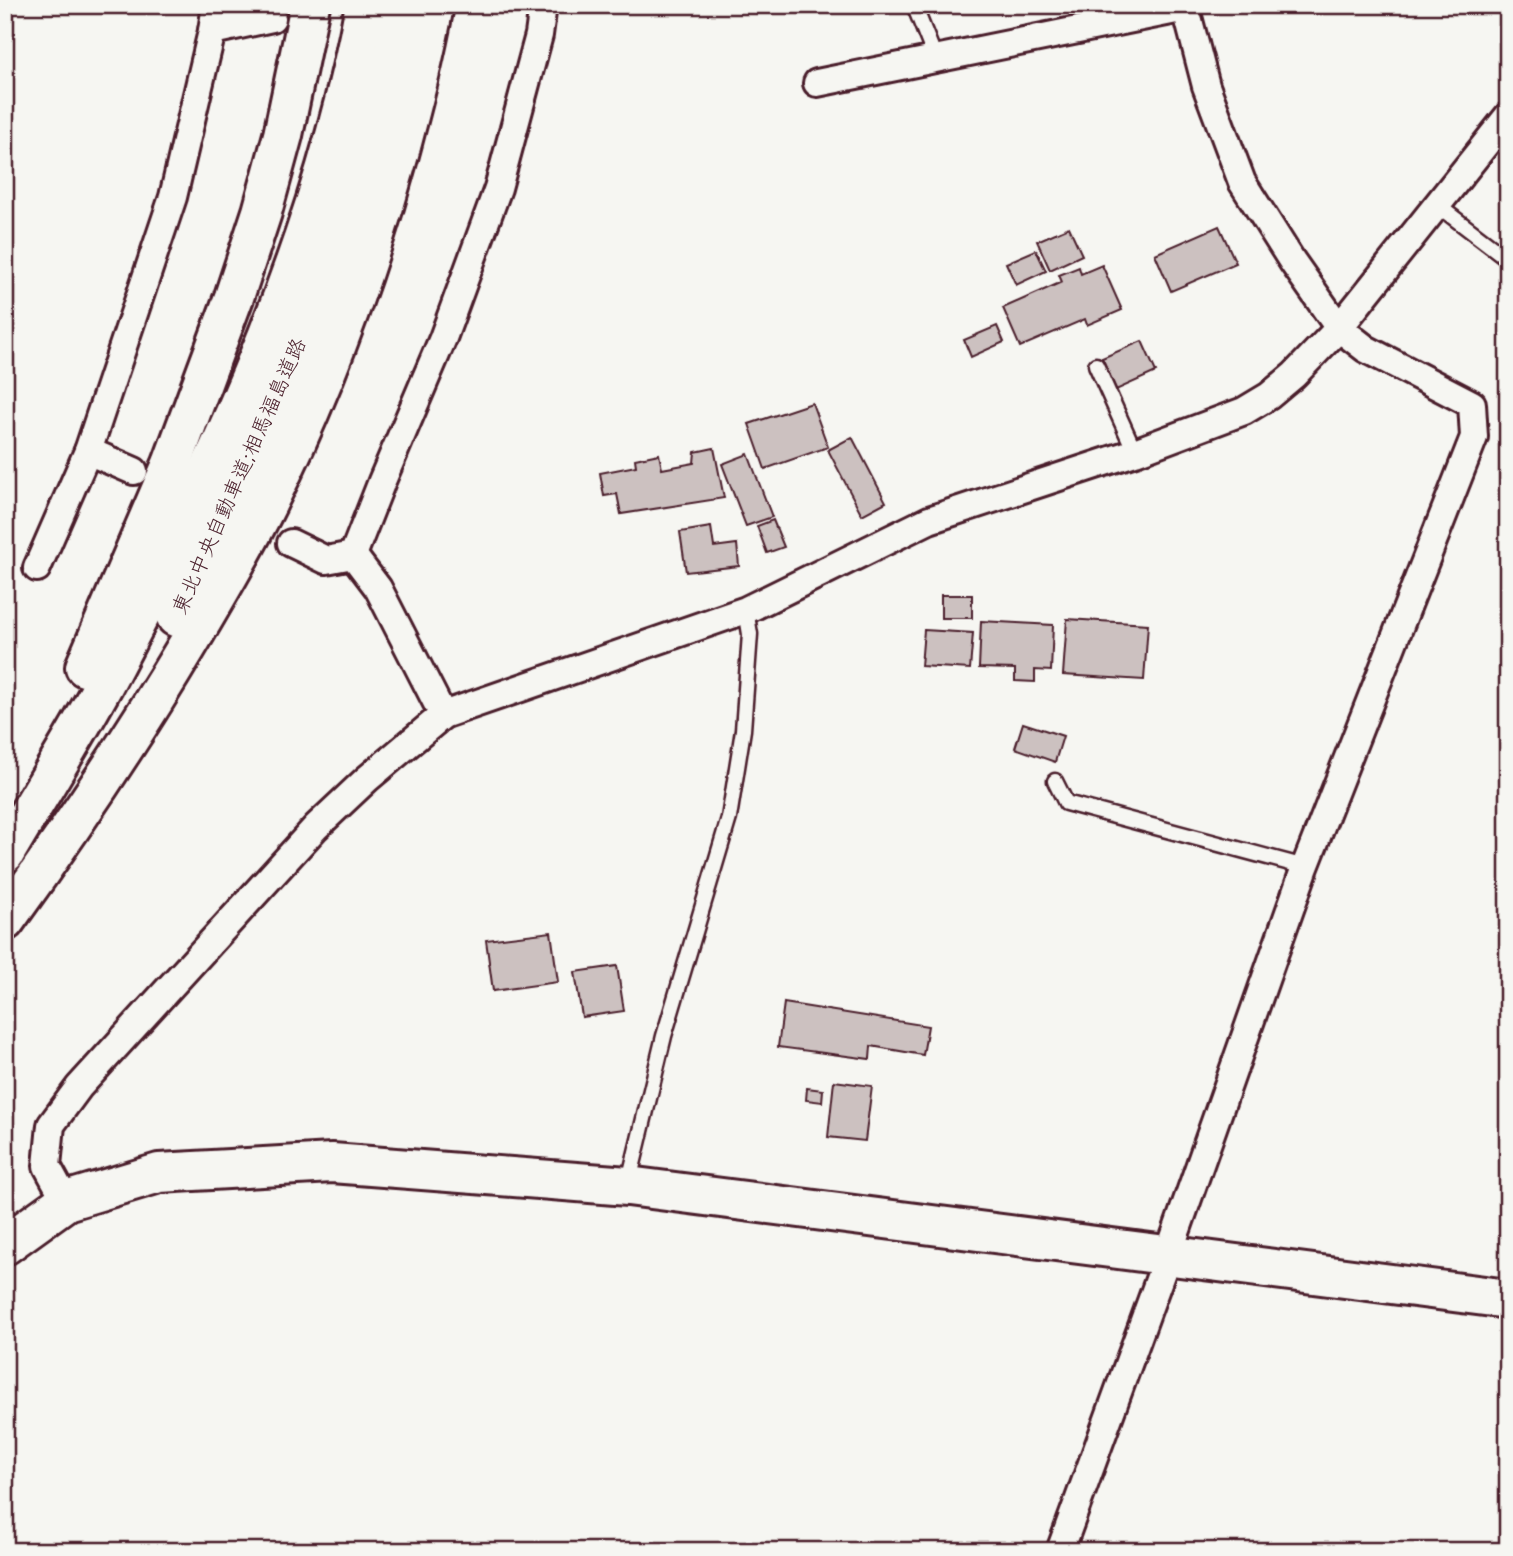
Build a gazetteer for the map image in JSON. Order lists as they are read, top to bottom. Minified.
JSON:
{"streets":{"main road":["東北中央自動車道;相馬福島道路"]}}
